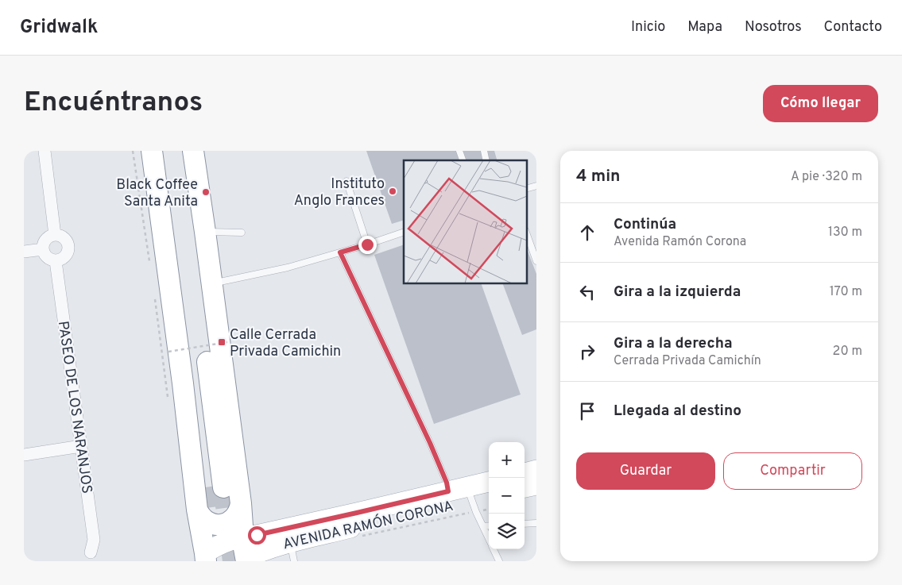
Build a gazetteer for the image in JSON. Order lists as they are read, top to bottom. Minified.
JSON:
{"streets":{"main road":["AVENIDA RAMÓN CORONA"],"street":["PASEO DE LOS NARANJOS"]},"places":{"other":["Instituto Anglo Frances","Black Coffee Santa Anita"],"transit":["Calle Cerrada Privada Camichin"]},"page":{"header":"Gridwalk","nav":["Inicio","Mapa","Nosotros","Contacto"],"buttons":["Cómo llegar",["Guardar","Compartir"]],"title":"Encuéntranos","heading":["4 min","A pie · 320 m"],"list":[["Continúa","Avenida Ramón Corona","130 m"],["Gira a la izquierda","170 m"],["Gira a la derecha","Cerrada Privada Camichín","20 m"],"Llegada al destino"],"map_buttons":["+","−"]}}
